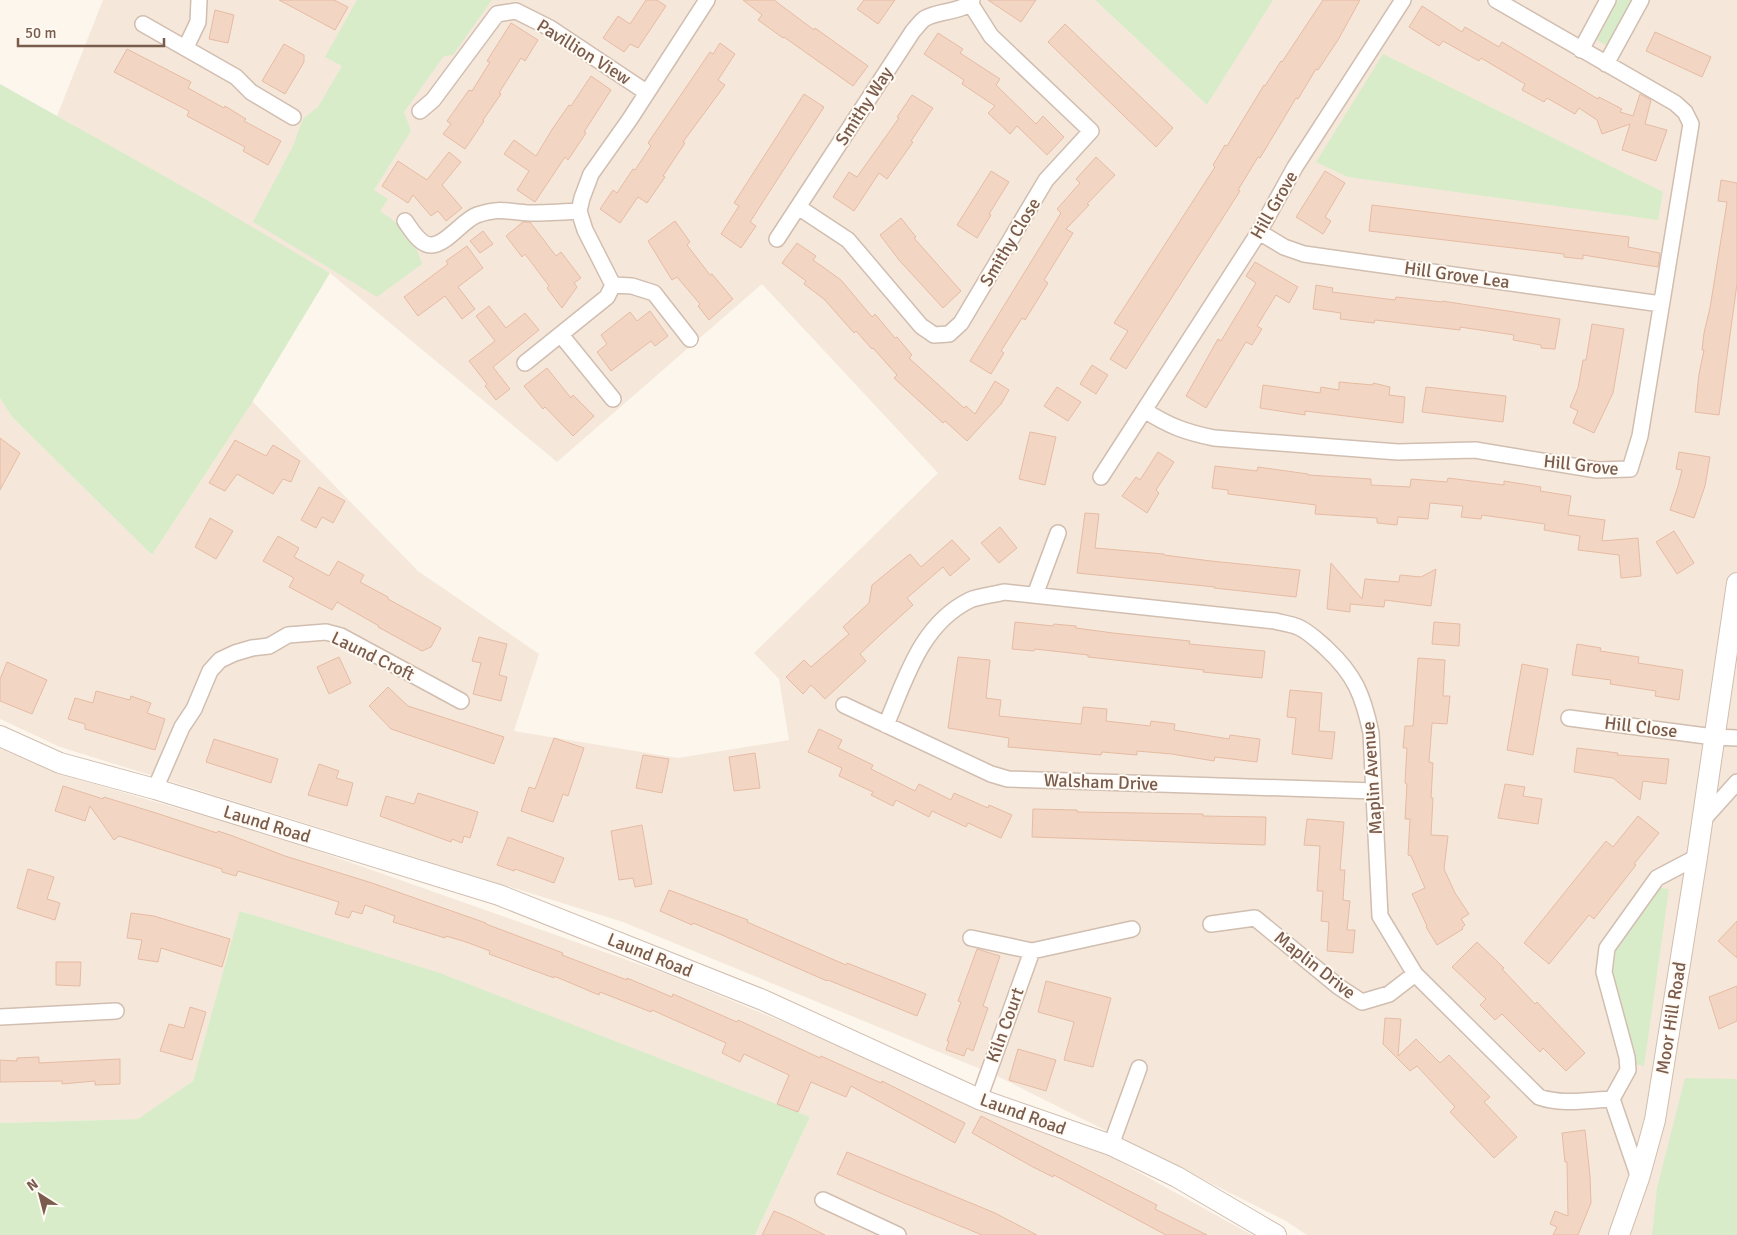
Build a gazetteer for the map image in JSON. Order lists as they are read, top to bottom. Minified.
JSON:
{"streets":{"street":["Pavillion View","Smithy Way","Hill Grove","Smithy Close","Hill Grove Lea","Laund Croft","Hill Close","Maplin Avenue","Walsham Drive","Laund Road","Maplin Drive","Moor Hill Road","Kiln Court"]},"crossings":[["Smithy Way","Smithy Close"],["Hill Grove","Hill Grove Lea"],["Laund Croft","Laund Road"],["Hill Close","Moor Hill Road"],["Maplin Avenue","Walsham Drive"],["Maplin Avenue","Maplin Drive"],["Maplin Avenue","Moor Hill Road"],["Laund Road","Kiln Court"]],"scale_bar":"50 m","north":"top left"}
